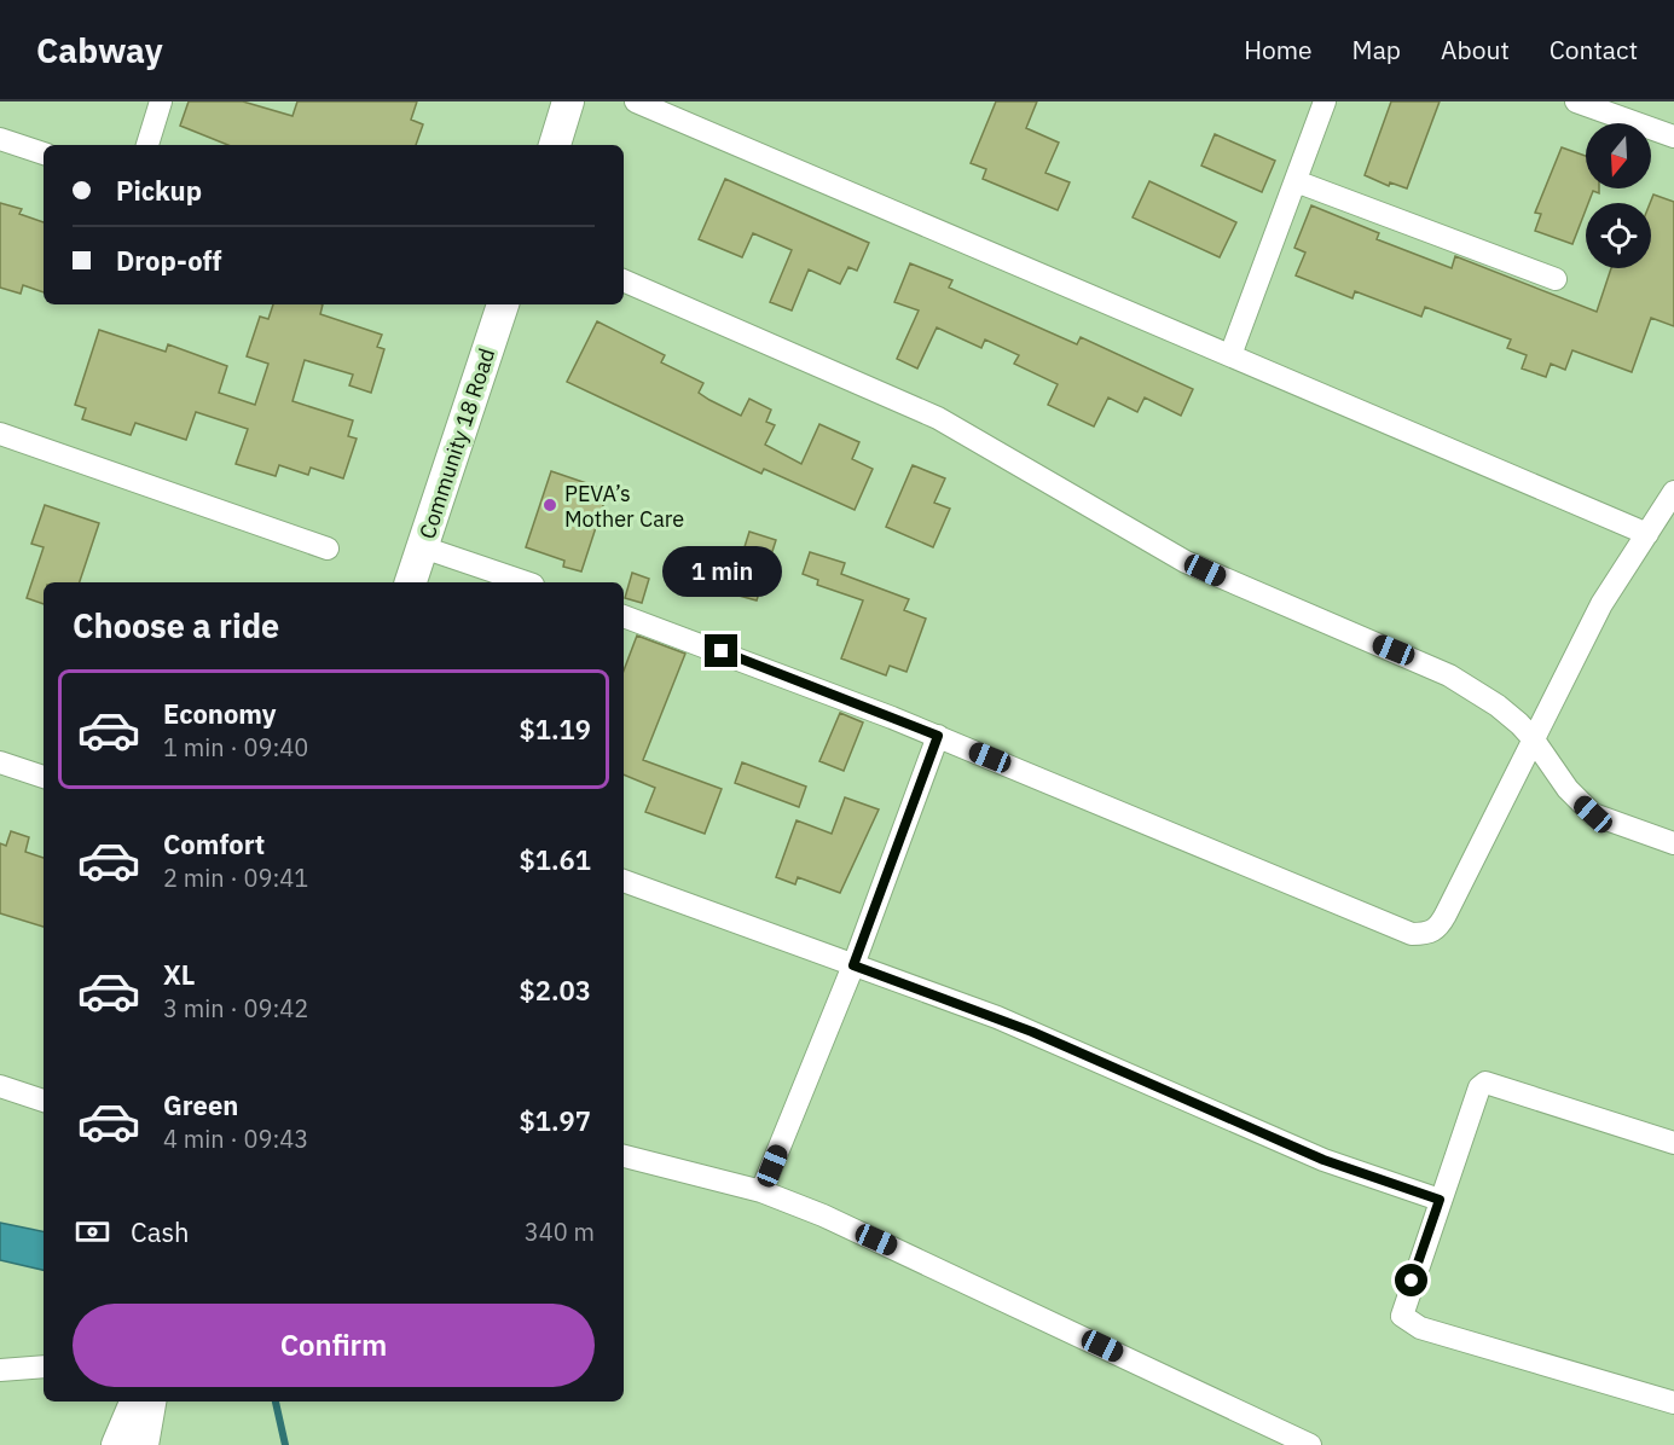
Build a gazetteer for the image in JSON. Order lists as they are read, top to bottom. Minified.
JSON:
{"streets":{"main road":["Community 18 Road"]},"places":["PEVA’s Mother Care"],"north":"bottom","page":{"header":"Cabway","nav":["Home","Map","About","Contact"],"banner":["Pickup","Drop-off"],"bubble":"1 min","heading":"Choose a ride","list":[{"name":"Economy","note":"1 min · 09:40","value":"$1.19"},{"name":"Comfort","note":"2 min · 09:41","value":"$1.61"},{"name":"XL","note":"3 min · 09:42","value":"$2.03"},{"name":"Green","note":"4 min · 09:43","value":"$1.97"}],"pay":["Cash","340 m"],"buttons":"Confirm"}}
